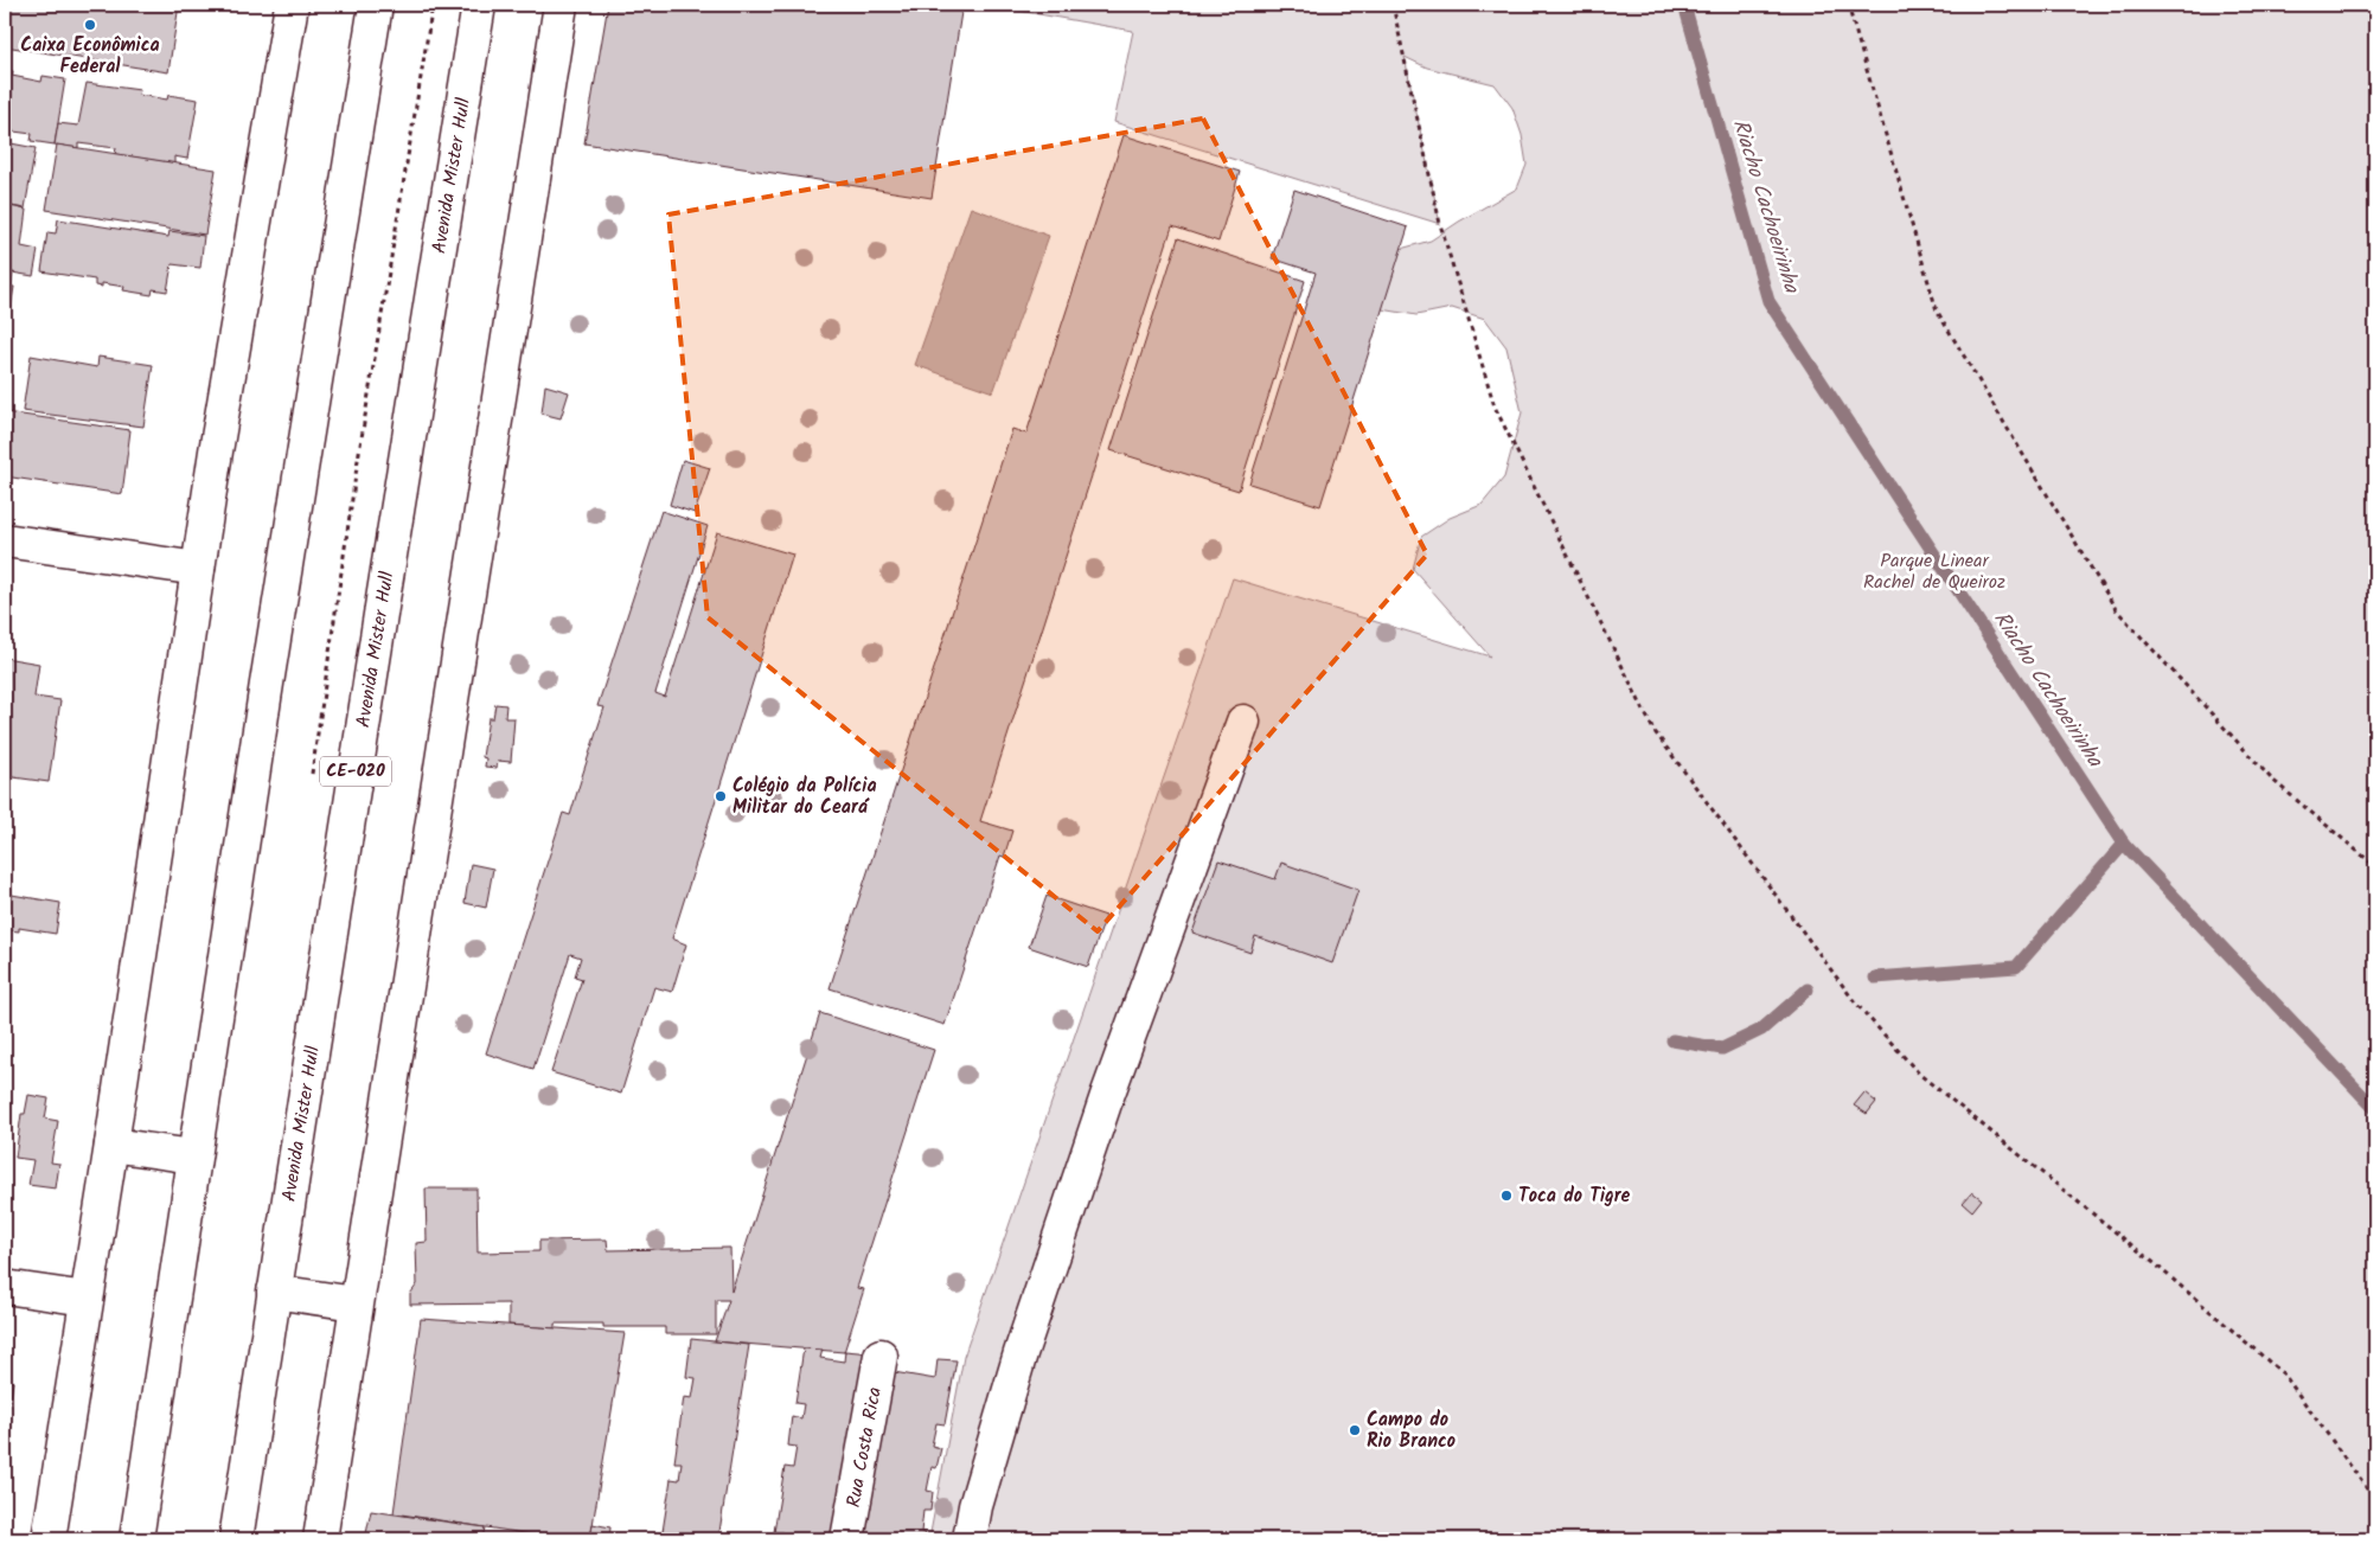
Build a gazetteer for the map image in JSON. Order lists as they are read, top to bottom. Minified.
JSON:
{"streets":{"main road":["Avenida Mister Hull","CE-020","Rua Costa Rica"]},"water":["Riacho Cachoeirinha"],"parks":["Parque Linear Rachel de Queiroz"],"places":["Caixa Econômica Federal","Colégio da Polícia Militar do Ceará","Toca do Tigre","Campo do Rio Branco"]}
